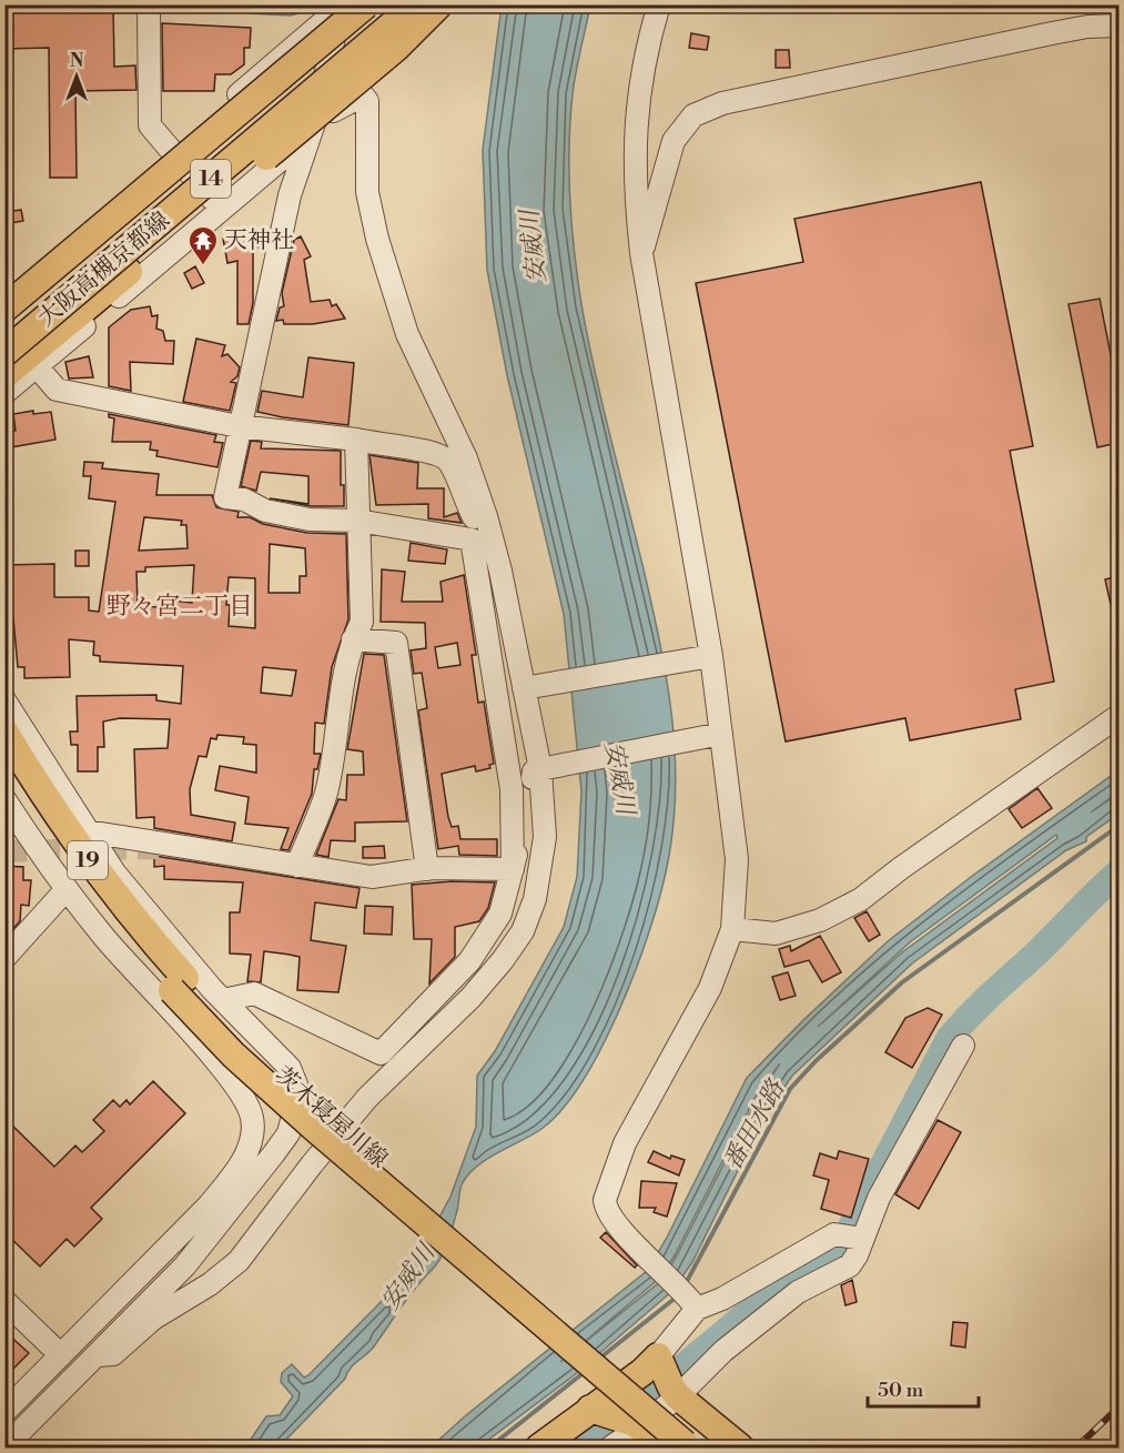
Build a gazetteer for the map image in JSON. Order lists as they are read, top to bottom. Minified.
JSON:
{"streets":{"main road":["14","大阪高槻京都線","19","茨木寝屋川線"]},"districts":["野々宮二丁目"],"water":["安威川","番田水路"],"places":{"temple":["天神社"]},"scale_bar":"50 m","north":"top"}
